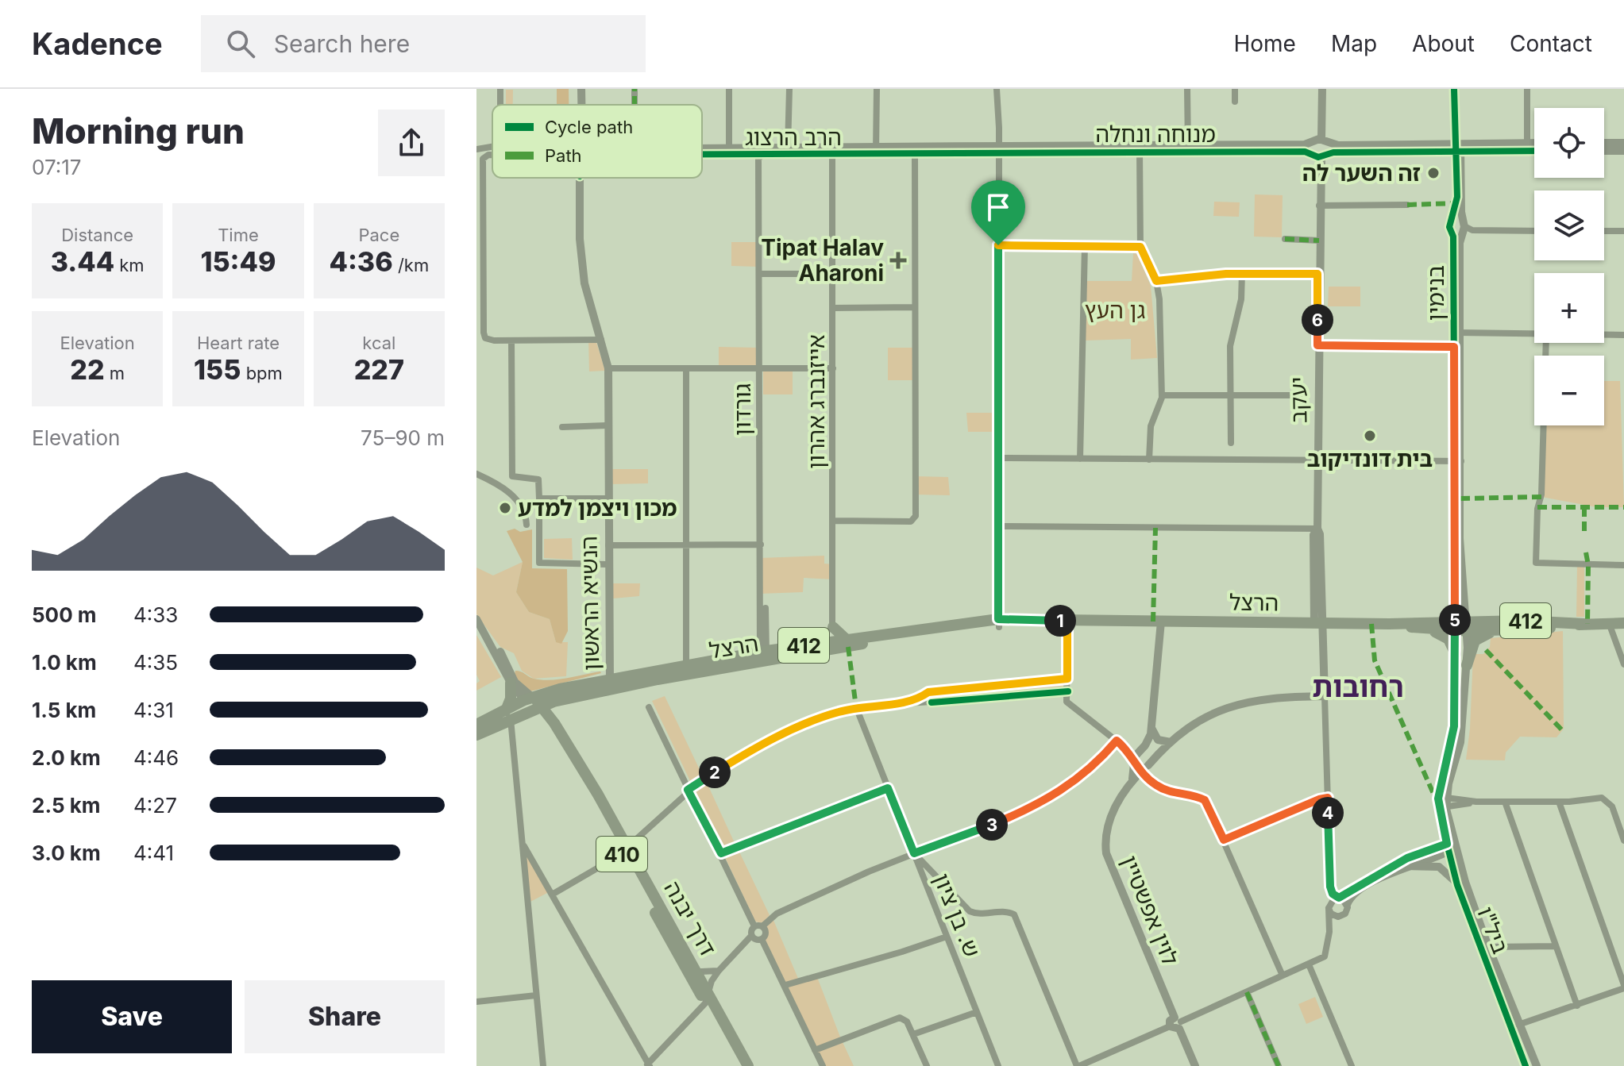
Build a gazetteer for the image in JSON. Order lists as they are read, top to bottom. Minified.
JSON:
{"streets":{"main road":["הרצל","412","410","דרך יבנה"],"street":["מנוחה ונחלה","הרב הרצוג","בנימין","יעקב","אייזנברג אהרון","גורדון","הנשיא הראשון","לוין אפשטיין","ש. בן ציון","ביל\"ו"]},"crossings":[["מנוחה ונחלה","הרב הרצוג"],["מנוחה ונחלה","בנימין"],["מנוחה ונחלה","יעקב"],["הרב הרצוג","אייזנברג אהרון"],["הרב הרצוג","גורדון"],["בנימין","הרצל"],["יעקב","הרצל"],["אייזנברג אהרון","הרצל"],["גורדון","הרצל"],["הרצל","הנשיא הראשון"],["הרצל","דרך יבנה"]],"districts":["רחובות"],"parks":["גן העץ"],"places":{"other":["זה השער לה","בית דונדיקוב","מכון ויצמן למדע"],"health":["Tipat Halav Aharoni"]},"legend":["Cycle path","Path"],"page":{"header":"Kadence","search":"Search here","nav":["Home","Map","About","Contact"],"heading":["Morning run","07:17"],"map_buttons":["+","−"],"stats":[["Distance","3.44 km"],["Time","15:49"],["Pace","4:36 /km"],["Elevation","22 m"],["Heart rate","155 bpm"],["kcal","227"]],"pins":["6","5","1","2","4","3"],"chart":["Elevation","75–90 m"],"list":[{"name":"500 m","note":"4:33"},{"name":"1.0 km","note":"4:35"},{"name":"1.5 km","note":"4:31"},{"name":"2.0 km","note":"4:46"},{"name":"2.5 km","note":"4:27"},{"name":"3.0 km","note":"4:41"}],"buttons":["Save","Share"]}}
